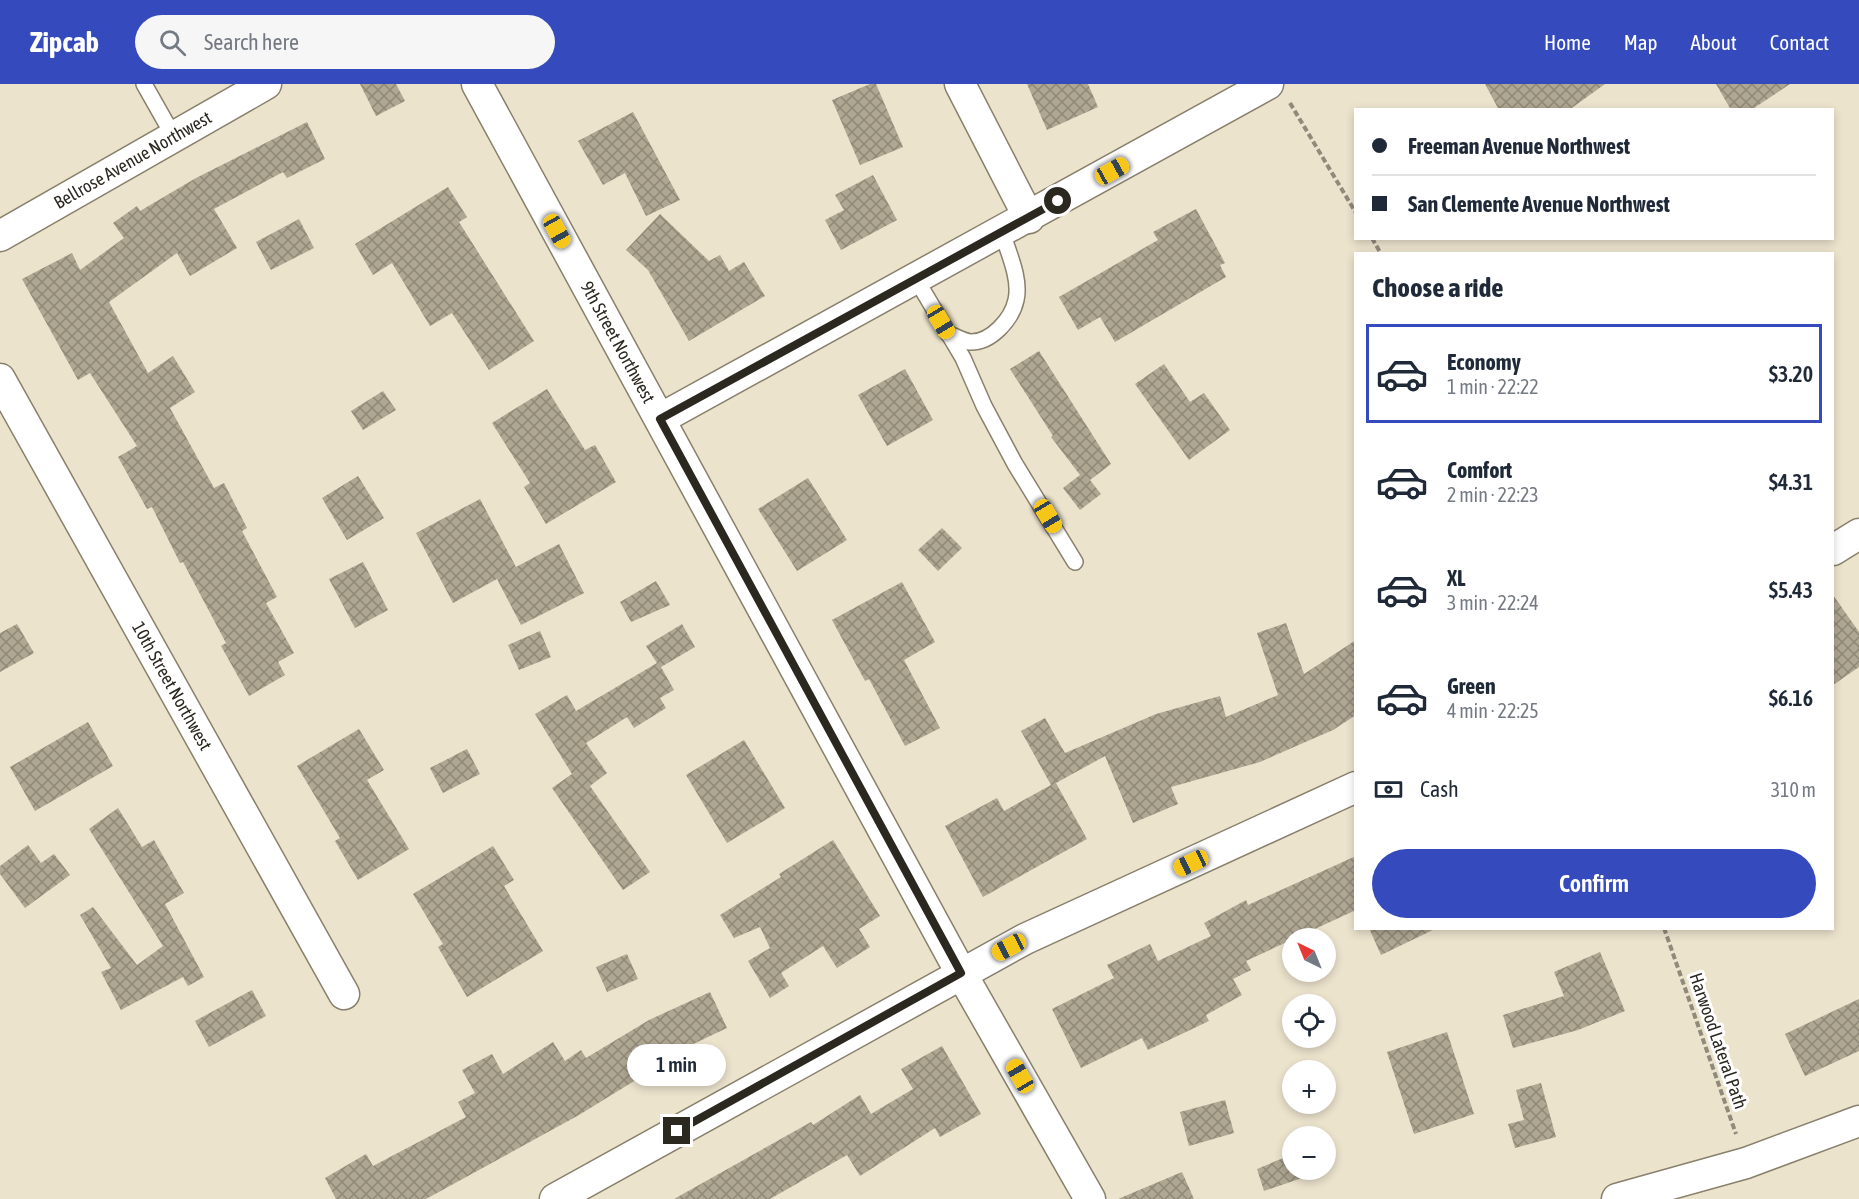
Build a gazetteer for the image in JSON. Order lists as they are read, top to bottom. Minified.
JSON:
{"streets":{"street":["Bellrose Avenue Northwest","9th Street Northwest","10th Street Northwest"],"path":["Harwood Lateral Path"]},"north":"top left","page":{"header":"Zipcab","search":"Search here","nav":["Home","Map","About","Contact"],"banner":["Freeman Avenue Northwest","San Clemente Avenue Northwest"],"heading":"Choose a ride","list":[{"name":"Economy","note":"1 min · 22:22","value":"$3.20"},{"name":"Comfort","note":"2 min · 22:23","value":"$4.31"},{"name":"XL","note":"3 min · 22:24","value":"$5.43"},{"name":"Green","note":"4 min · 22:25","value":"$6.16"}],"pay":["Cash","310 m"],"buttons":"Confirm","map_buttons":["+","−"],"bubble":"1 min"}}
